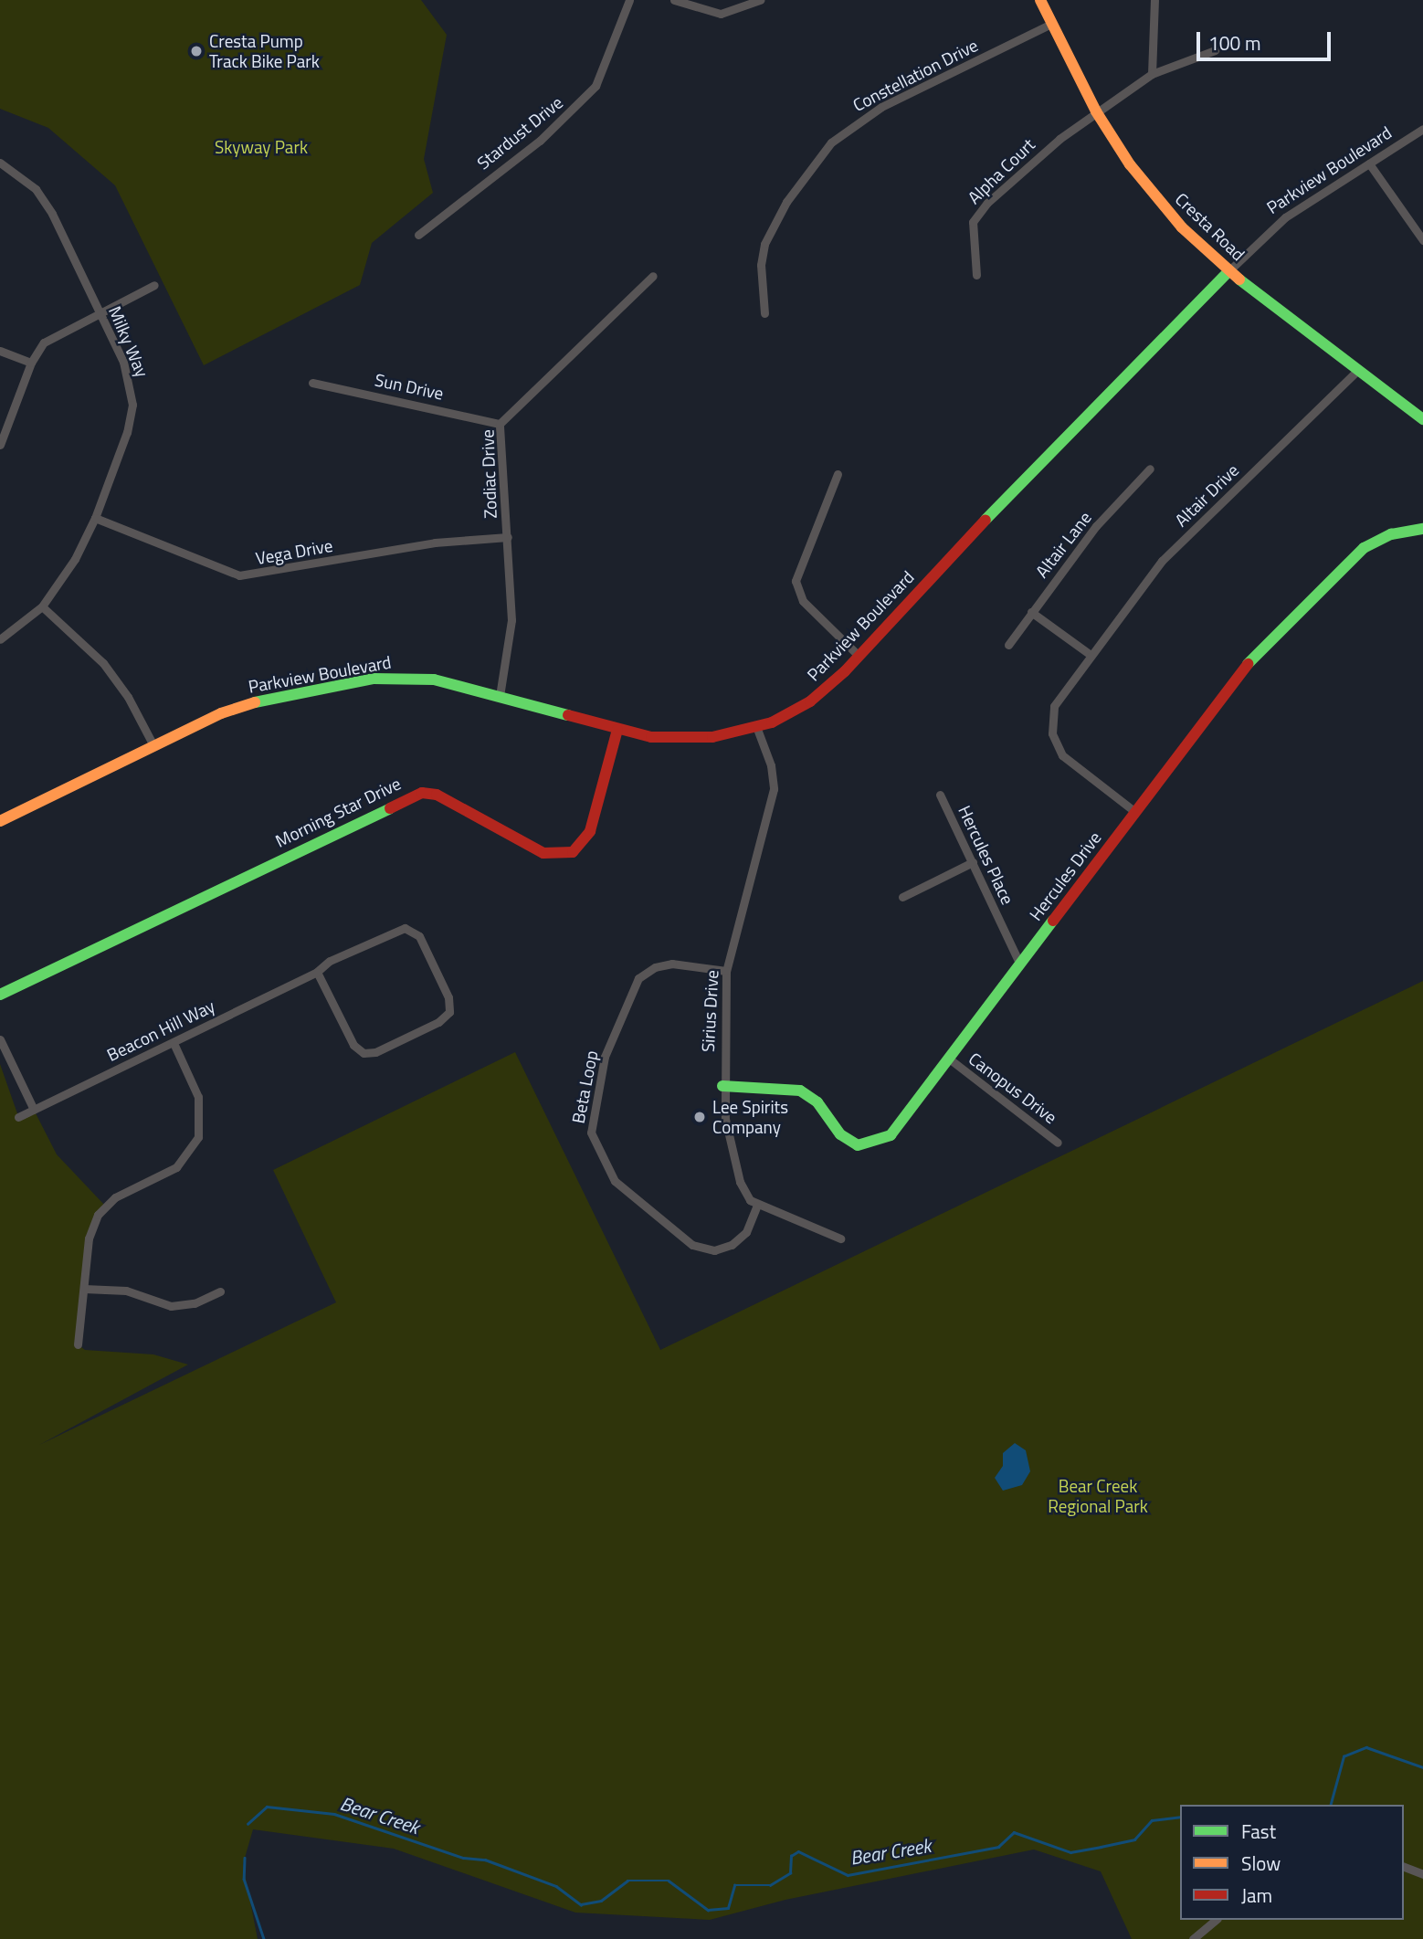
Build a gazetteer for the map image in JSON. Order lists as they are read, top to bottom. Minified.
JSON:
{"streets":{"street":["Constellation Drive","Stardust Drive","Parkview Boulevard","Alpha Court","Cresta Road","Milky Way","Sun Drive","Zodiac Drive","Altair Drive","Altair Lane","Vega Drive","Morning Star Drive","Hercules Place","Hercules Drive","Sirius Drive","Beacon Hill Way","Beta Loop","Canopus Drive"]},"crossings":[["Constellation Drive","Cresta Road"],["Parkview Boulevard","Cresta Road"],["Parkview Boulevard","Zodiac Drive"],["Parkview Boulevard","Morning Star Drive"],["Parkview Boulevard","Sirius Drive"],["Alpha Court","Cresta Road"],["Cresta Road","Altair Drive"],["Milky Way","Vega Drive"],["Sun Drive","Zodiac Drive"],["Zodiac Drive","Vega Drive"],["Altair Drive","Hercules Drive"],["Hercules Place","Hercules Drive"],["Hercules Drive","Sirius Drive"],["Hercules Drive","Canopus Drive"],["Sirius Drive","Beta Loop"]],"water":["Bear Creek"],"parks":["Skyway Park","Bear Creek Regional Park"],"places":["Cresta Pump Track Bike Park","Lee Spirits Company"],"legend":["Fast","Slow","Jam"],"scale_bar":"100 m"}
